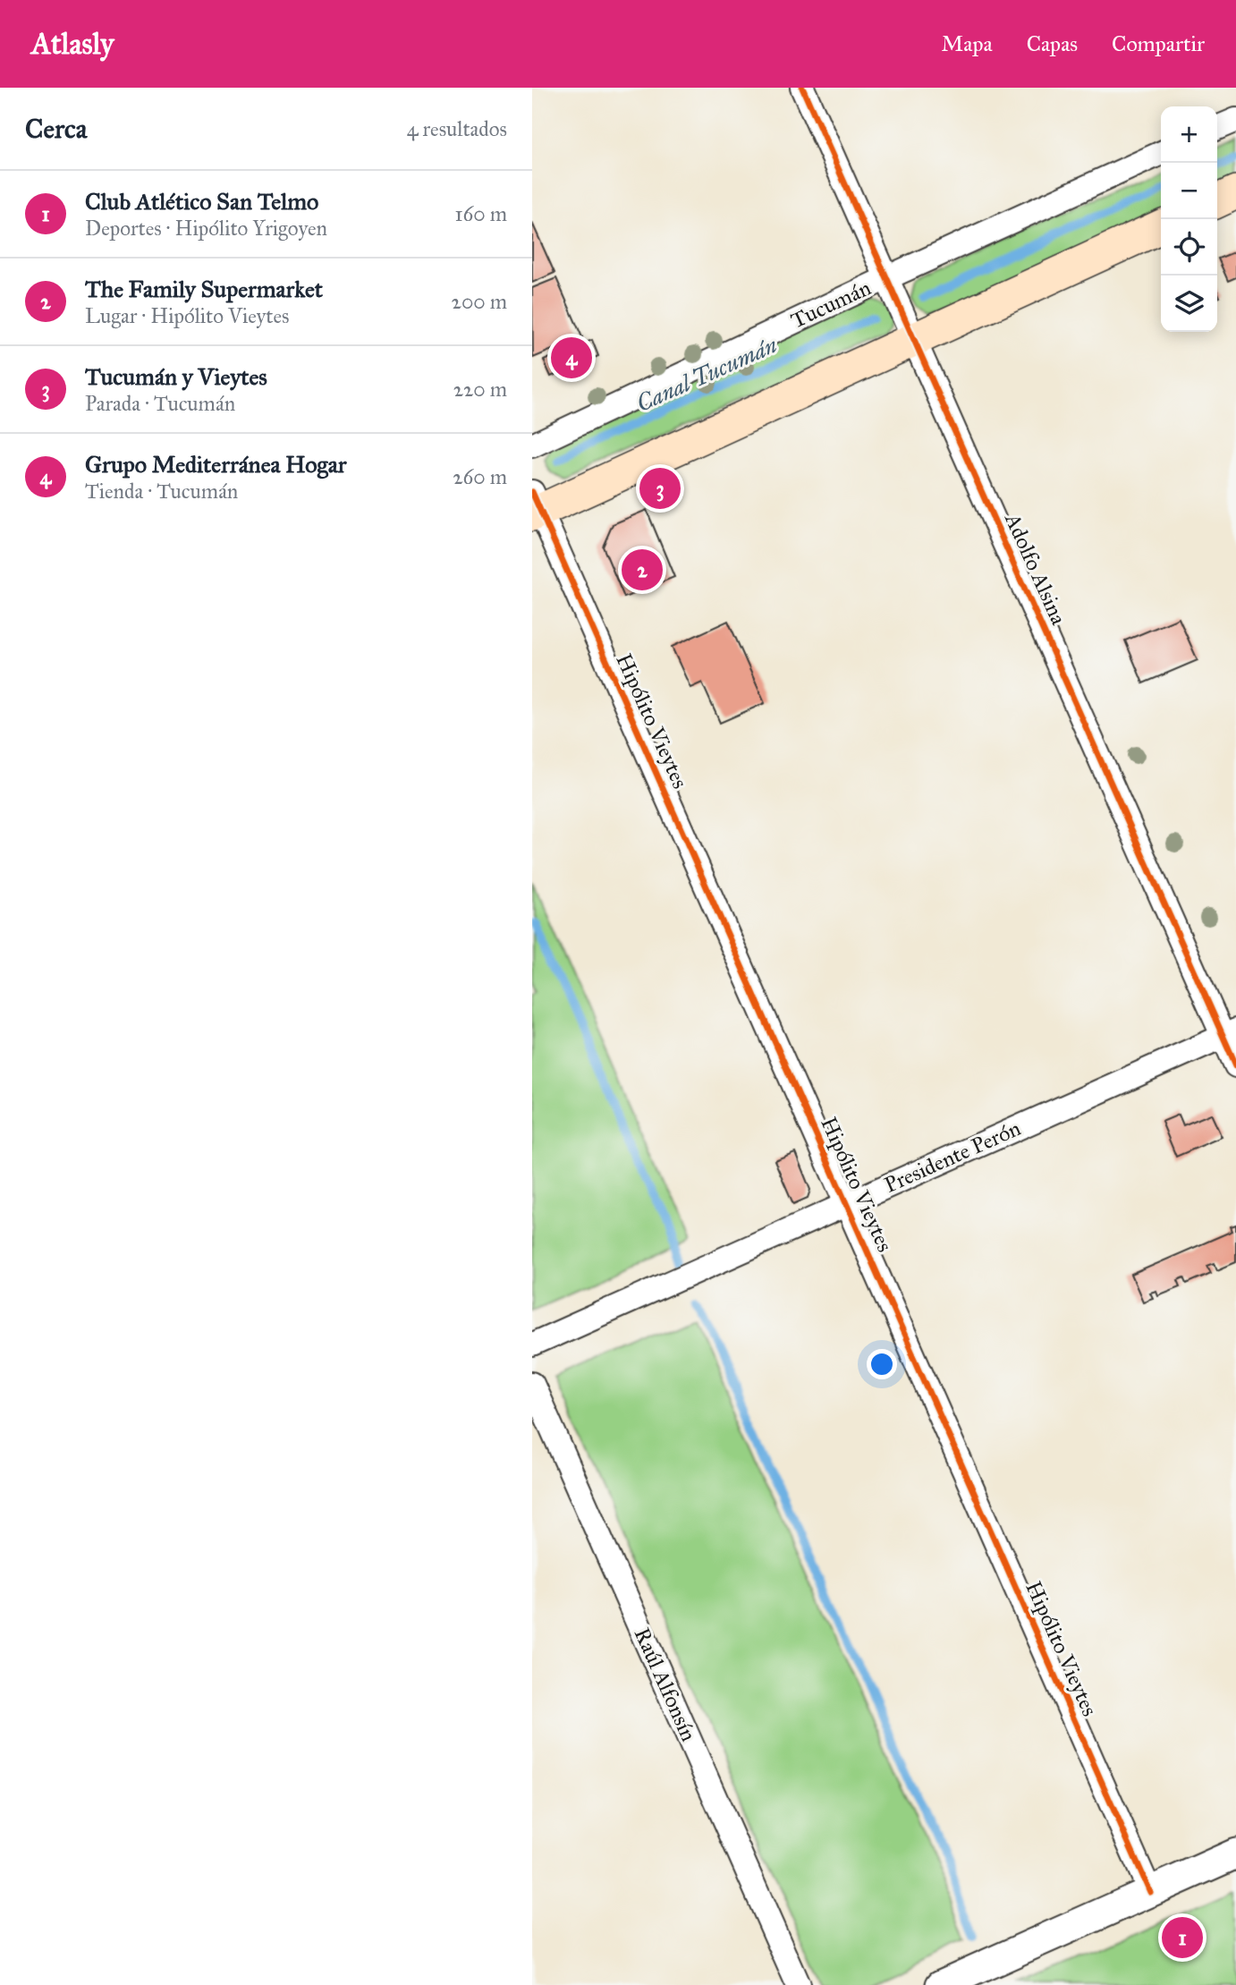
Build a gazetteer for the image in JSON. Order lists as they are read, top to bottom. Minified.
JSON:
{"streets":{"street":["Tucumán","Adolfo Alsina","Hipólito Vieytes","Presidente Perón","Raúl Alfonsín"]},"crossings":[["Tucumán","Adolfo Alsina"],["Adolfo Alsina","Presidente Perón"],["Hipólito Vieytes","Presidente Perón"]],"water":["Canal Tucumán"],"page":{"header":"Atlasly","nav":["Mapa","Capas","Compartir"],"heading":["Cerca","4 resultados"],"map_buttons":["+","−"],"list":[{"mark":"1","name":"Club Atlético San Telmo","note":"Deportes · Hipólito Yrigoyen","value":"160 m"},{"mark":"2","name":"The Family Supermarket","note":"Lugar · Hipólito Vieytes","value":"200 m"},{"mark":"3","name":"Tucumán y Vieytes","note":"Parada · Tucumán","value":"220 m"},{"mark":"4","name":"Grupo Mediterránea Hogar","note":"Tienda · Tucumán","value":"260 m"}],"pins":["4","3","2","1"]}}
